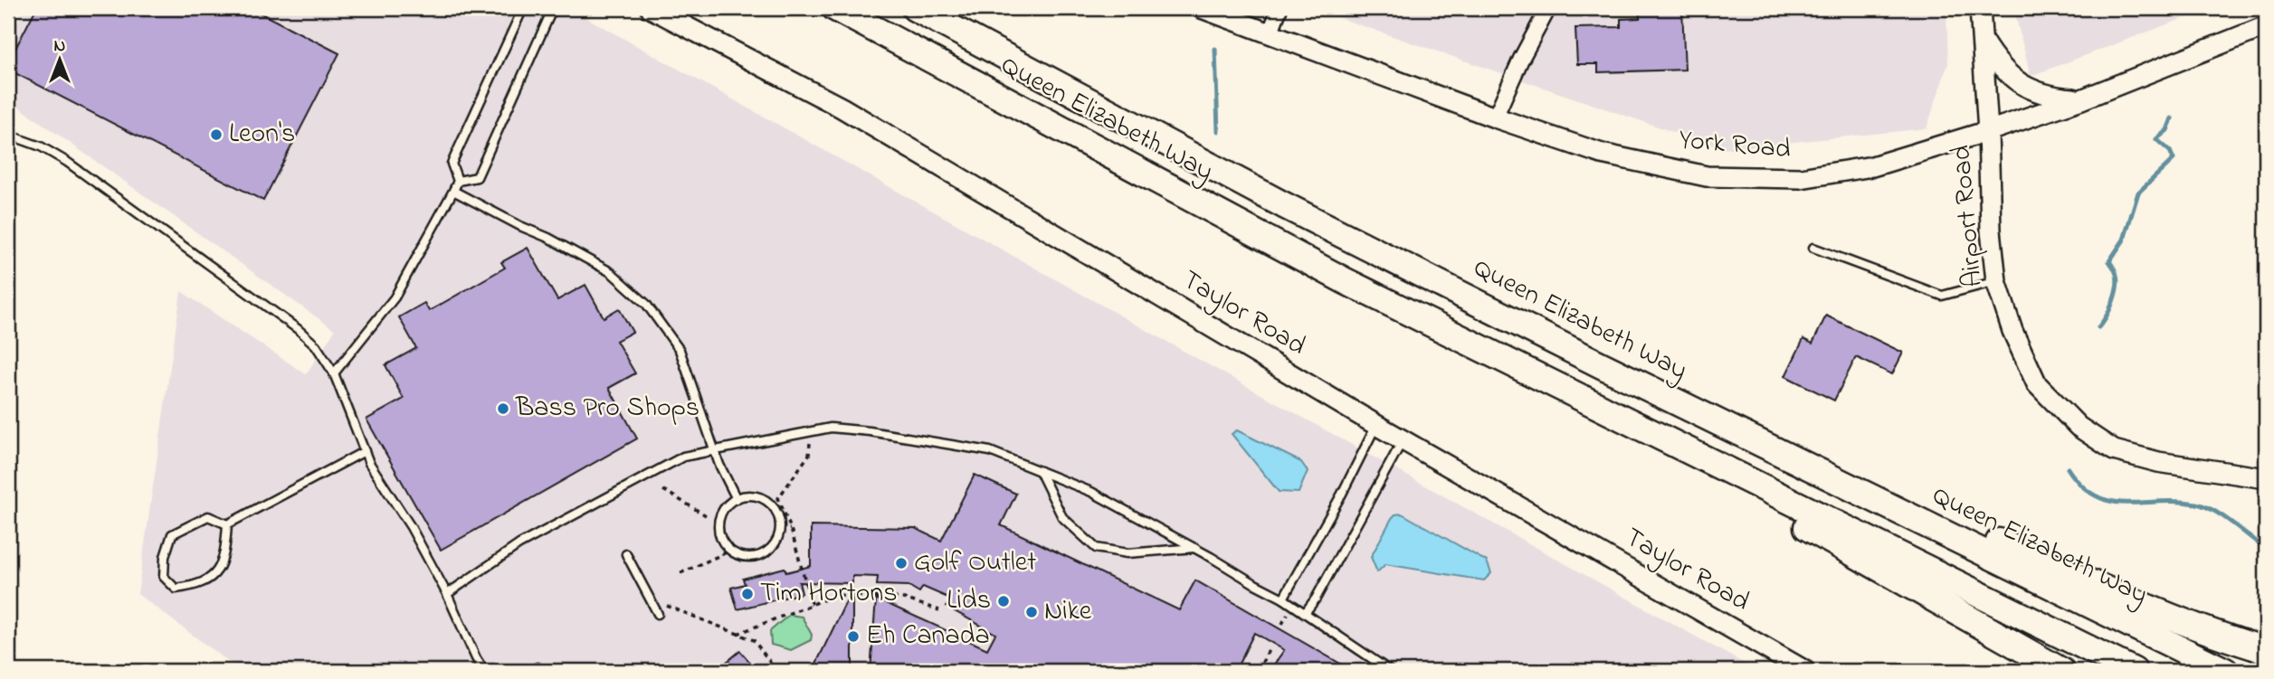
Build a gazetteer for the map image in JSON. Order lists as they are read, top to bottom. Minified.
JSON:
{"streets":{"highway":["Queen Elizabeth Way"],"main road":["York Road","Airport Road","Taylor Road"]},"crossings":[["York Road","Airport Road"]],"places":["Leon's","Bass Pro Shops","Golf Outlet","Tim Hortons","Lids","Nike","Eh Canada"],"north":"top"}
